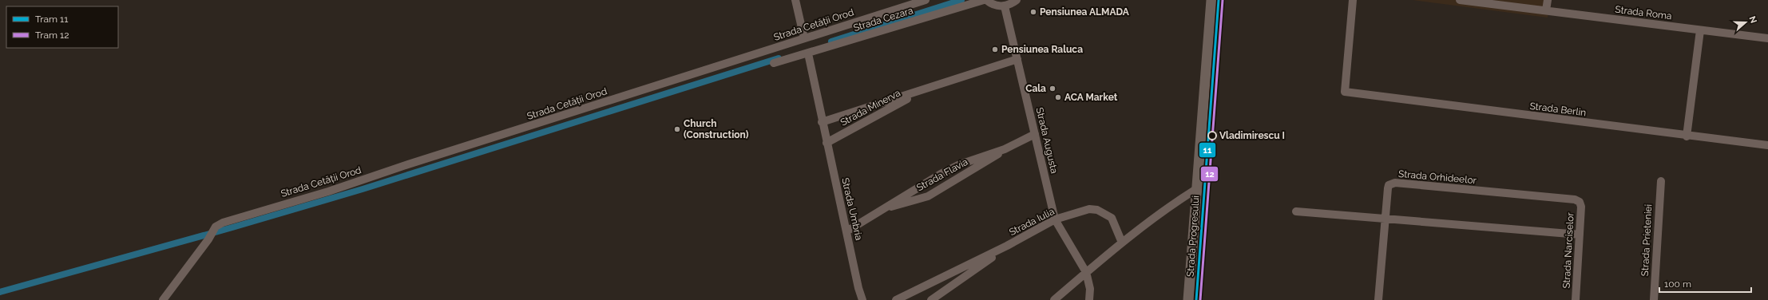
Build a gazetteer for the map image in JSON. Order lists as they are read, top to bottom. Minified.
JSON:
{"streets":{"main road":["Strada Progresului"],"street":["Strada Roma","Strada Cezara","Strada Cetății Orod","Strada Minerva","Strada Berlin","Strada Augusta","Strada Flavia","Strada Orhideelor","Strada Umbria","Strada Iulia","Strada Prieteniei","Strada Narciselor"]},"crossings":[["Strada Minerva","Strada Augusta"],["Strada Minerva","Strada Umbria"],["Strada Augusta","Strada Flavia"],["Strada Augusta","Strada Iulia"],["Strada Flavia","Strada Umbria"],["Strada Orhideelor","Strada Narciselor"]],"places":["Pensiunea ALMADA","Pensiunea Raluca","Cala","ACA Market","Church (Construction)","Vladimirescu I"],"lines":["tram line 11","tram line 12"],"legend":["Tram 11","Tram 12"],"scale_bar":"100 m","north":"right"}
